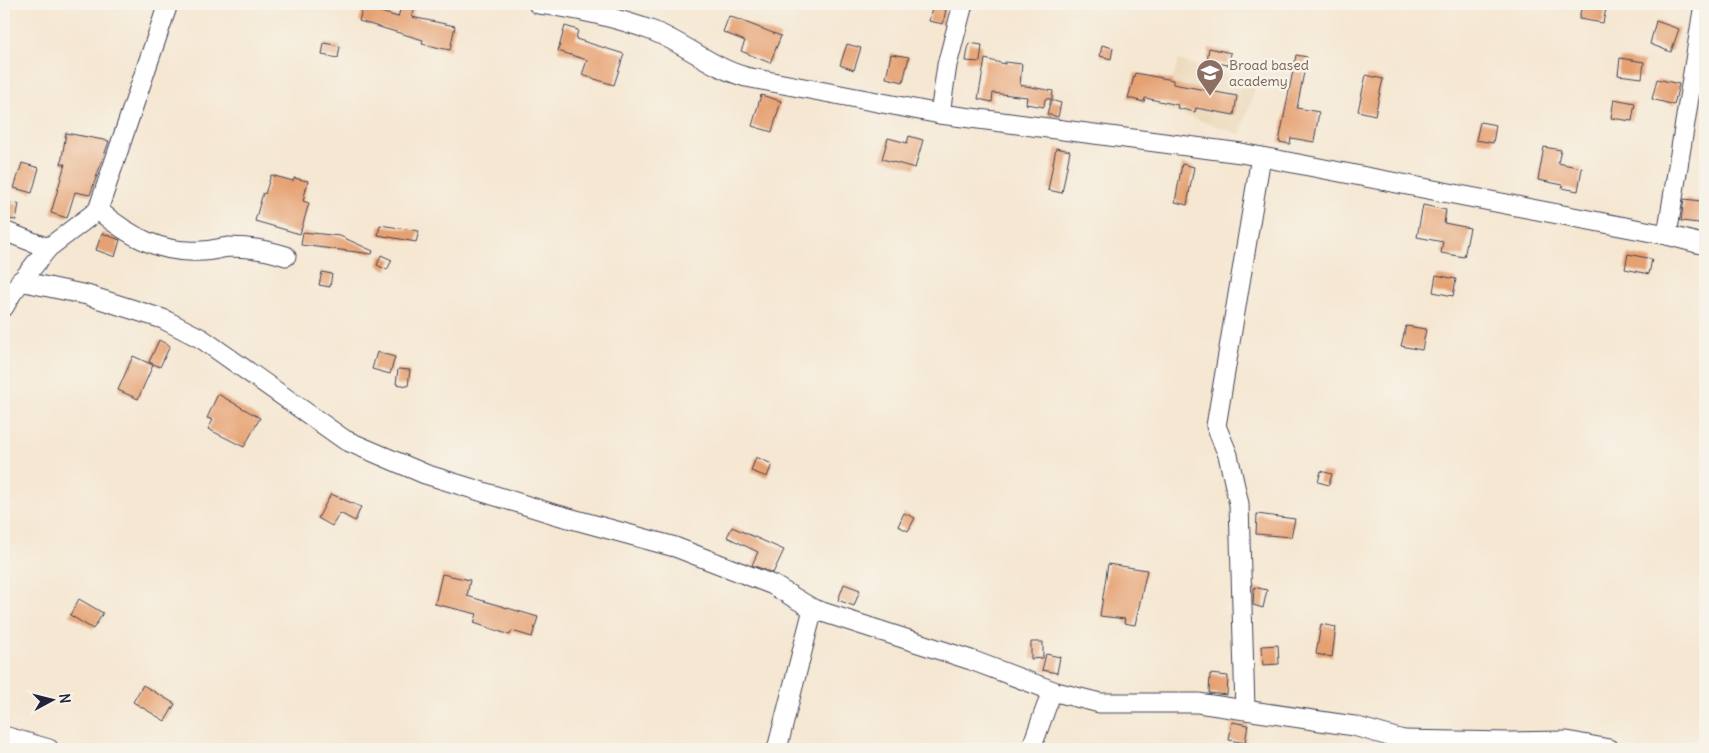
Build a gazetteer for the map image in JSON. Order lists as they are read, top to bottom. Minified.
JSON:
{"places":{"school or university":["Broad based academy"]},"north":"right"}
